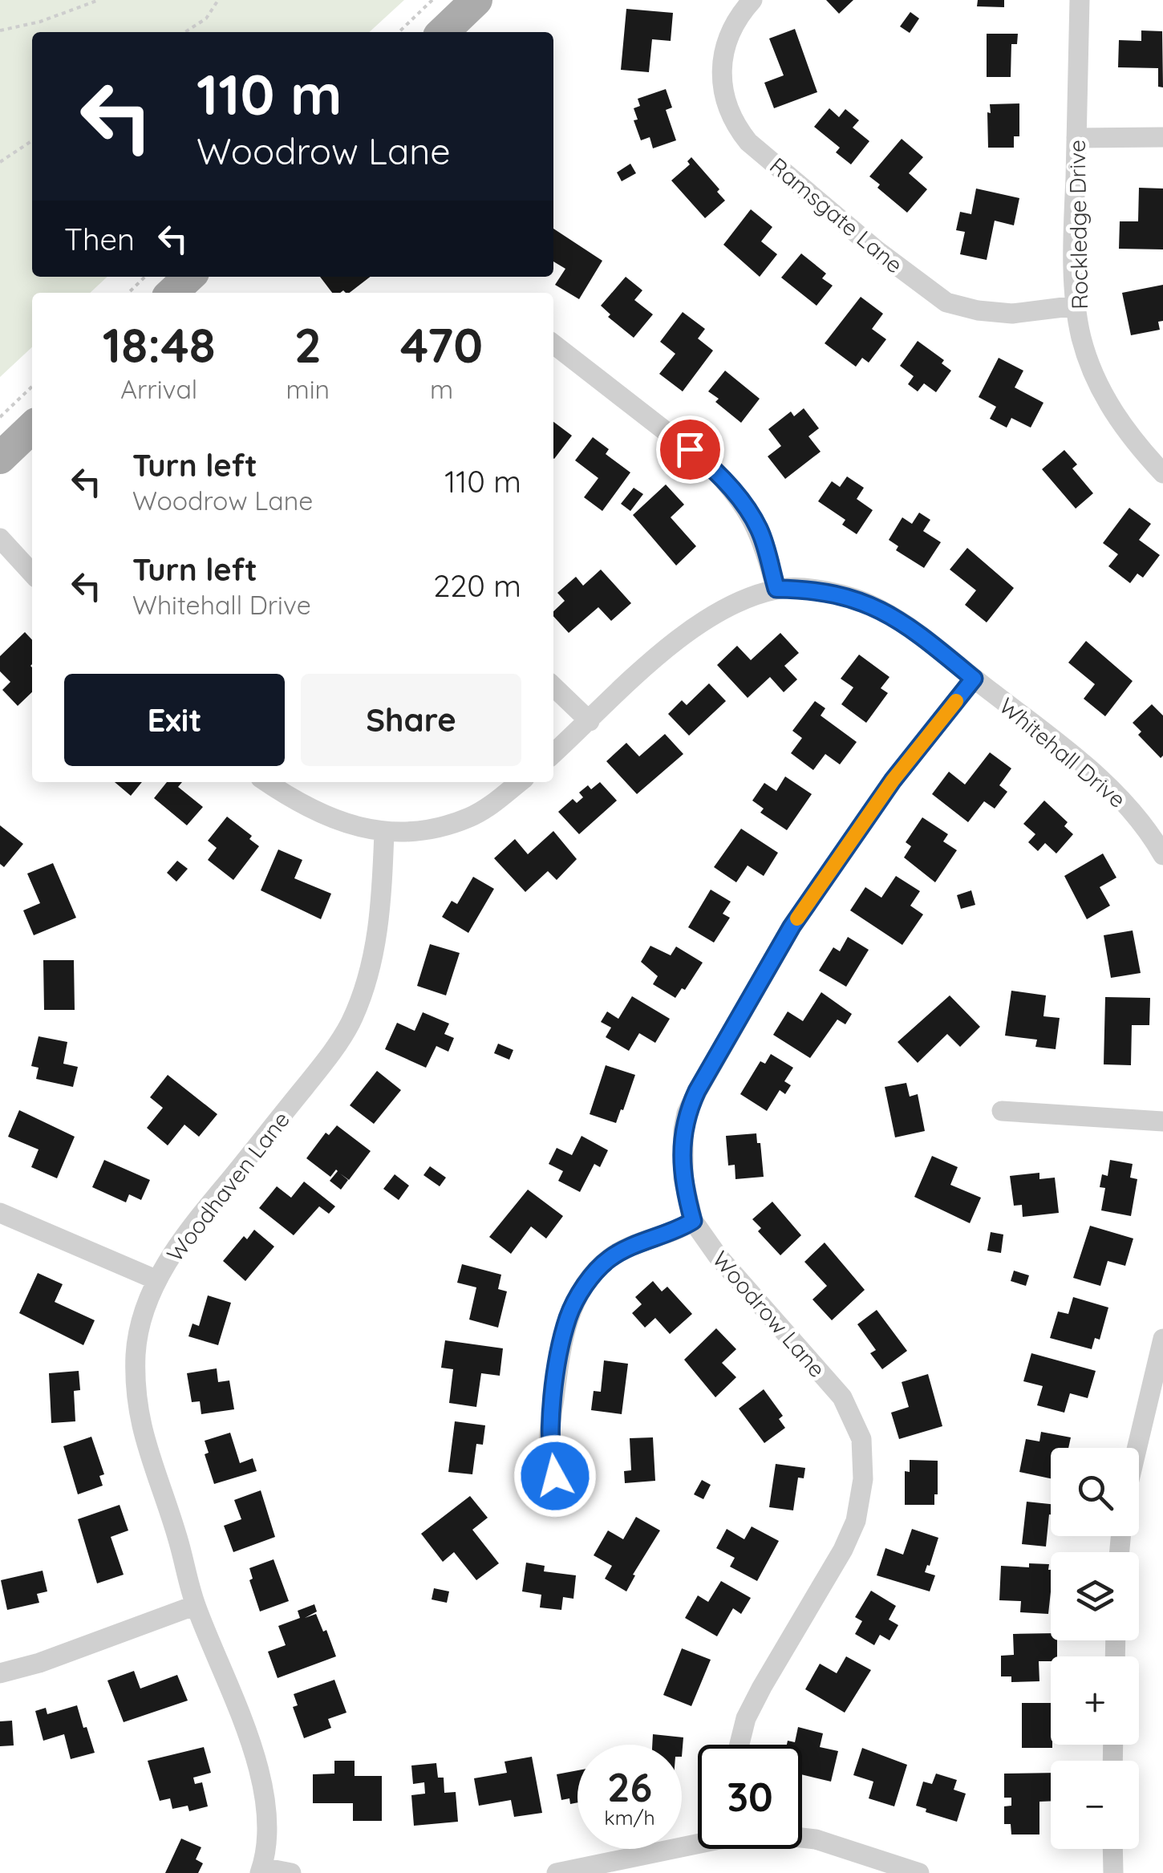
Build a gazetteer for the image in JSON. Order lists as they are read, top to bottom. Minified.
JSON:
{"streets":{"street":["Ramsgate Lane","Rockledge Drive","Whitehall Drive","Woodhaven Lane","Woodrow Lane"]},"crossings":[["Ramsgate Lane","Rockledge Drive"],["Whitehall Drive","Woodrow Lane"]],"page":{"turn":["110 m","Woodrow Lane"],"then":"Then","eta":["18:48","Arrival","2","min","470","m"],"list":[{"name":"Turn left","note":"Woodrow Lane","value":"110 m"},{"name":"Turn left","note":"Whitehall Drive","value":"220 m"}],"buttons":["Exit","Share"],"map_buttons":["+","−"],"speed":"26 km/h","limit":"30"}}
